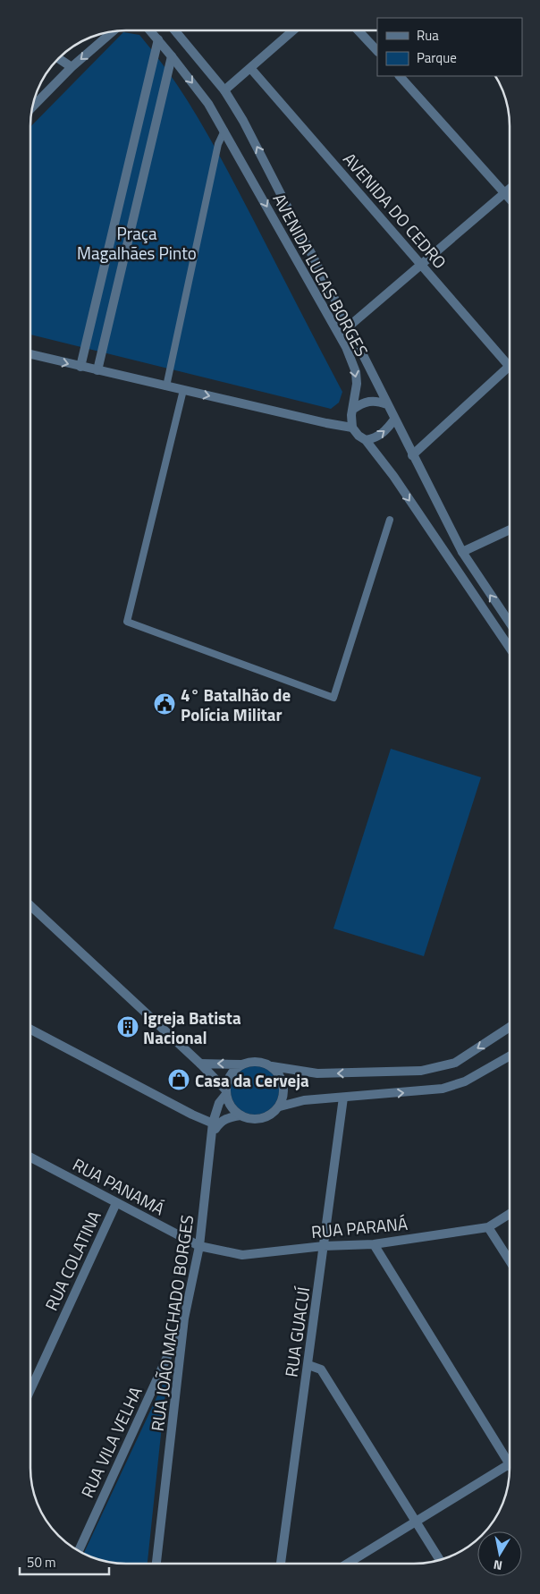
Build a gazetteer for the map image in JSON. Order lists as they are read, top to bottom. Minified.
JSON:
{"streets":{"street":["AVENIDA DO CEDRO","AVENIDA LUCAS BORGES","RUA PANAMÁ","RUA PARANÁ","RUA COLATINA","RUA JOÃO MACHADO BORGES","RUA GUACUÍ","RUA VILA VELHA"]},"crossings":[["RUA PANAMÁ","RUA PARANÁ"],["RUA PANAMÁ","RUA COLATINA"],["RUA PANAMÁ","RUA JOÃO MACHADO BORGES"],["RUA PARANÁ","RUA JOÃO MACHADO BORGES"],["RUA PARANÁ","RUA GUACUÍ"],["RUA JOÃO MACHADO BORGES","RUA VILA VELHA"]],"parks":["Praça Magalhães Pinto"],"places":{"public building":["4° Batalhão de Polícia Militar"],"building":["Igreja Batista Nacional"],"shop":["Casa da Cerveja"]},"legend":["Rua","Parque"],"scale_bar":"50 m","north":"bottom"}
